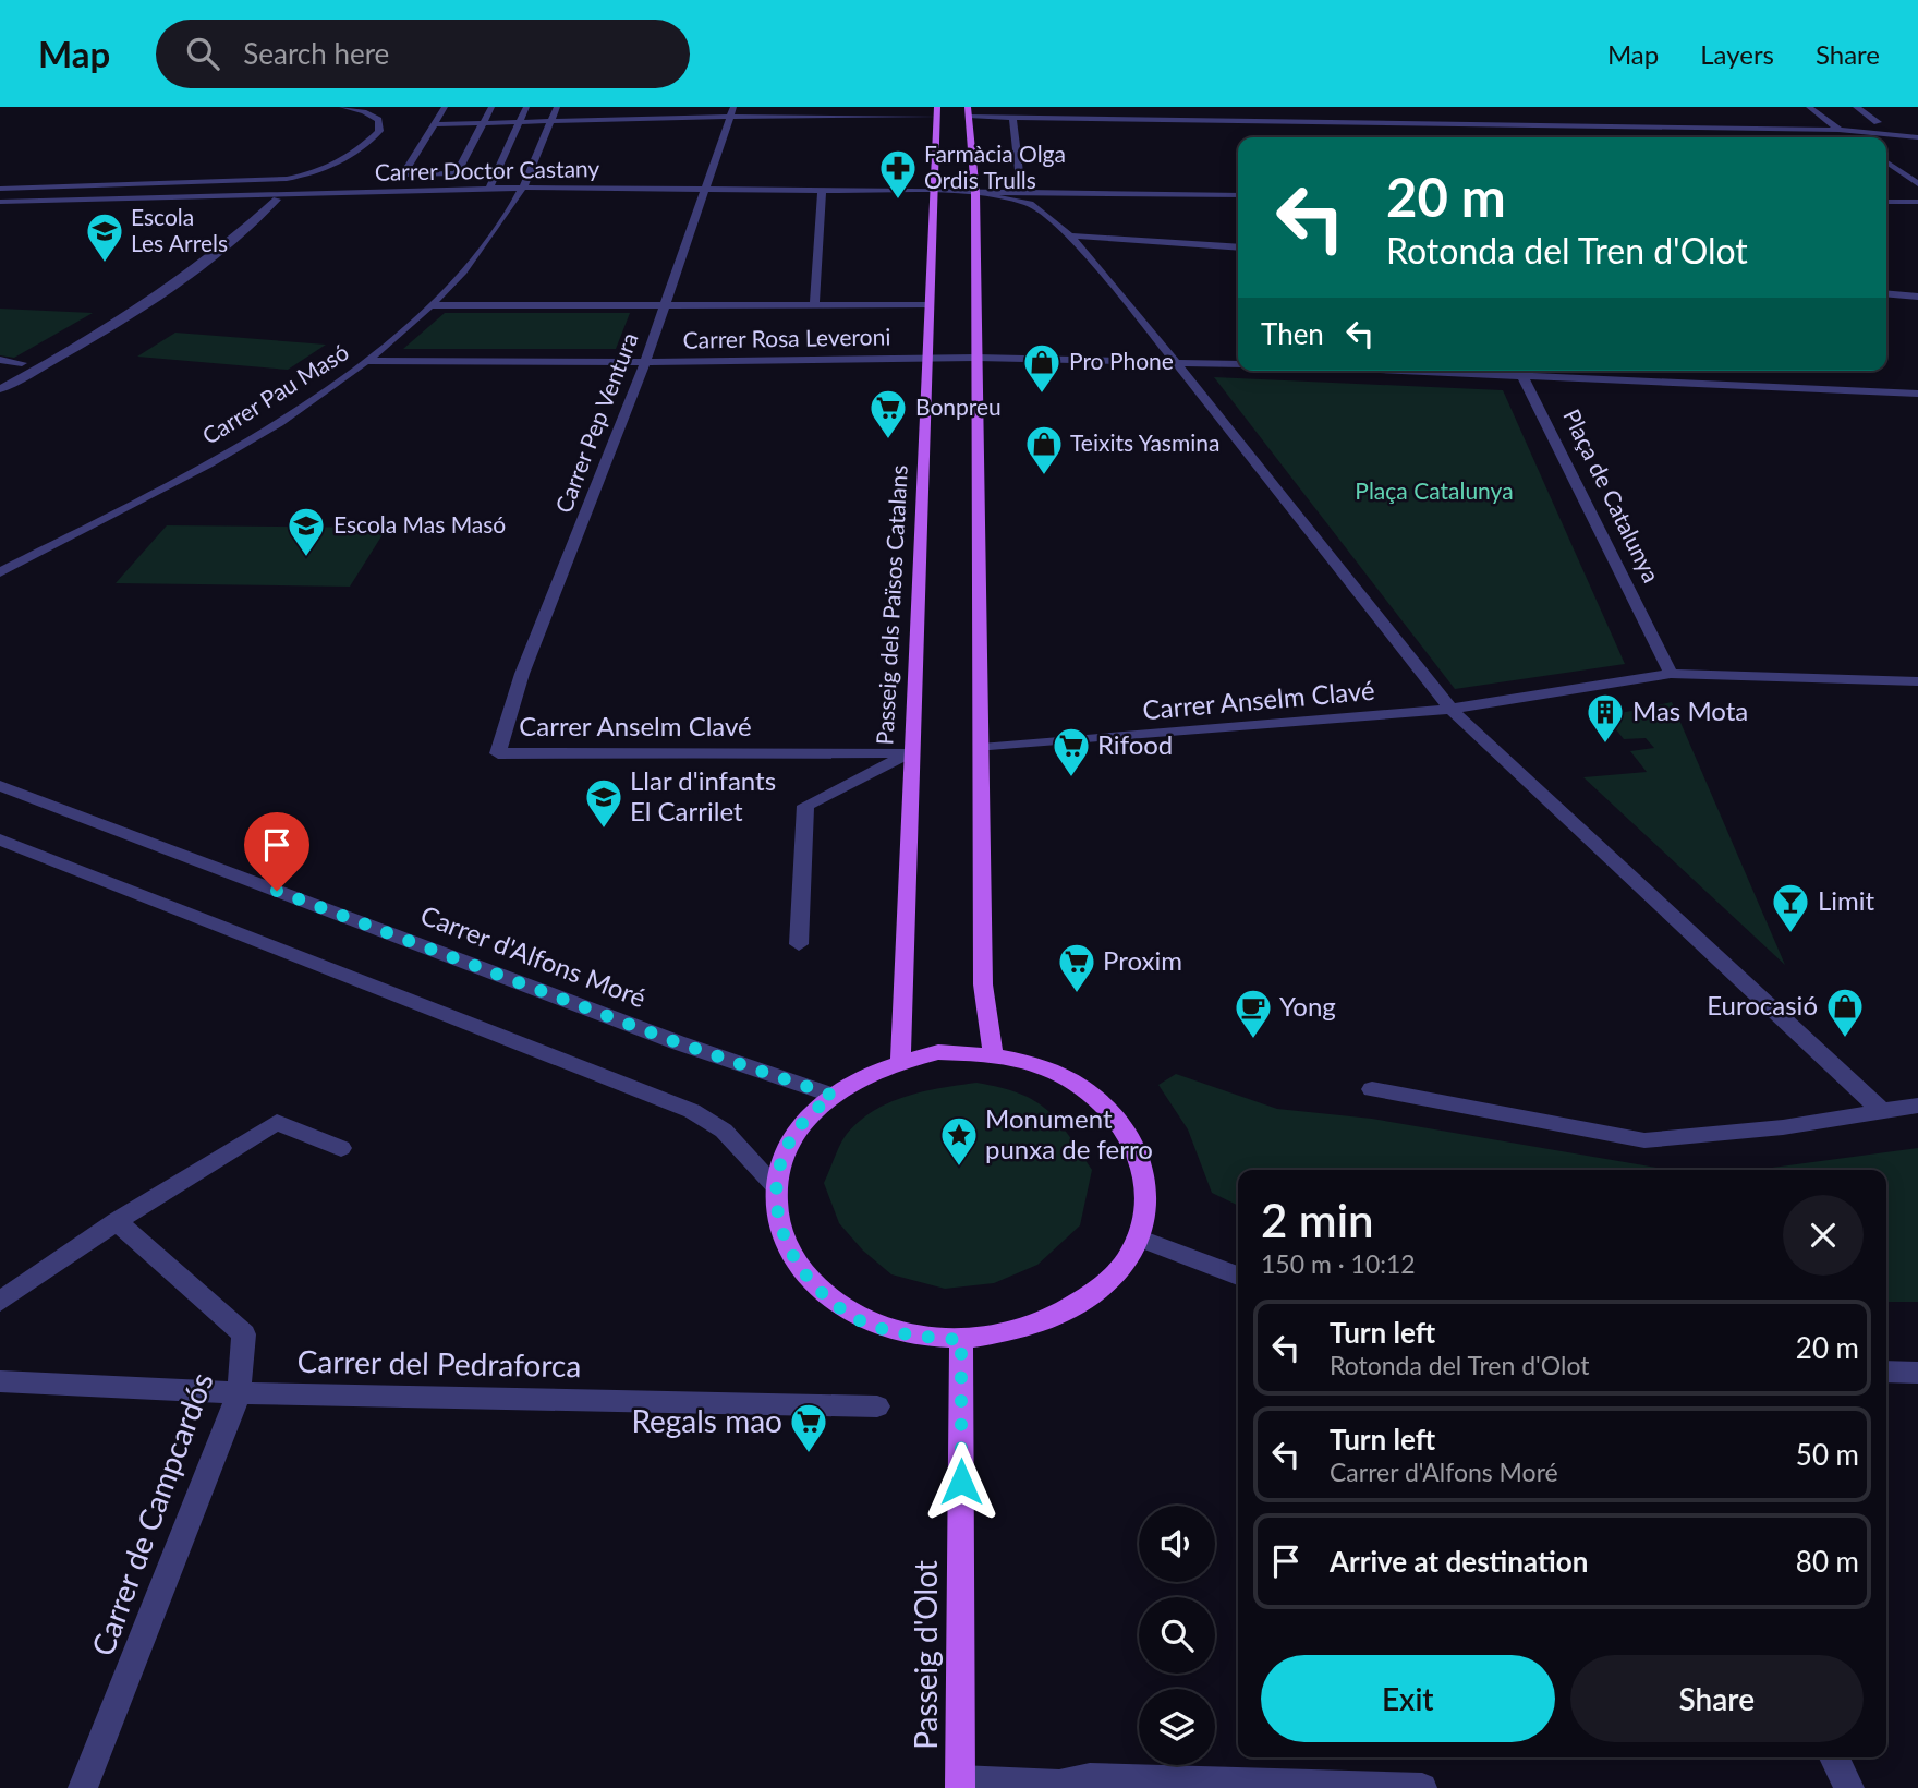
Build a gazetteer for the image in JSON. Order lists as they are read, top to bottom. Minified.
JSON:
{"streets":{"main road":["Passeig dels Països Catalans","Passeig d'Olot"],"street":["Carrer Doctor Castany","Carrer Rosa Leveroni","Carrer Pau Masó","Carrer Pep Ventura","Plaça de Catalunya","Carrer Anselm Clavé","Carrer d'Alfons Moré","Carrer del Pedraforca","Carrer de Campcardós"]},"crossings":[["Carrer Doctor Castany","Carrer Pau Masó"],["Carrer Doctor Castany","Carrer Pep Ventura"],["Carrer Doctor Castany","Passeig dels Països Catalans"],["Carrer Rosa Leveroni","Carrer Pau Masó"],["Carrer Rosa Leveroni","Carrer Pep Ventura"],["Carrer Rosa Leveroni","Passeig dels Països Catalans"],["Carrer Pep Ventura","Carrer Anselm Clavé"],["Passeig dels Països Catalans","Carrer Anselm Clavé"],["Carrer del Pedraforca","Carrer de Campcardós"]],"parks":["Plaça Catalunya"],"places":{"pharmacy":["Farmàcia Olga Ordis Trulls"],"school or university":["Escola Les Arrels","Escola Mas Masó","Llar d'infants El Carrilet"],"shop":["Pro Phone","Teixits Yasmina","Eurocasió"],"supermarket":["Bonpreu","Rifood","Proxim","Regals mao"],"building":["Mas Mota"],"bar":["Limit"],"cafe":["Yong"],"place":["Monument punxa de ferro"]},"page":{"header":"Map","search":"Search here","nav":["Map","Layers","Share"],"turn":["20 m","Rotonda del Tren d'Olot"],"then":"Then","heading":["2 min","150 m · 10:12"],"list":[{"name":"Turn left","note":"Rotonda del Tren d'Olot","value":"20 m"},{"name":"Turn left","note":"Carrer d'Alfons Moré","value":"50 m"},{"name":"Arrive at destination","value":"80 m"}],"buttons":["Exit","Share"]}}
